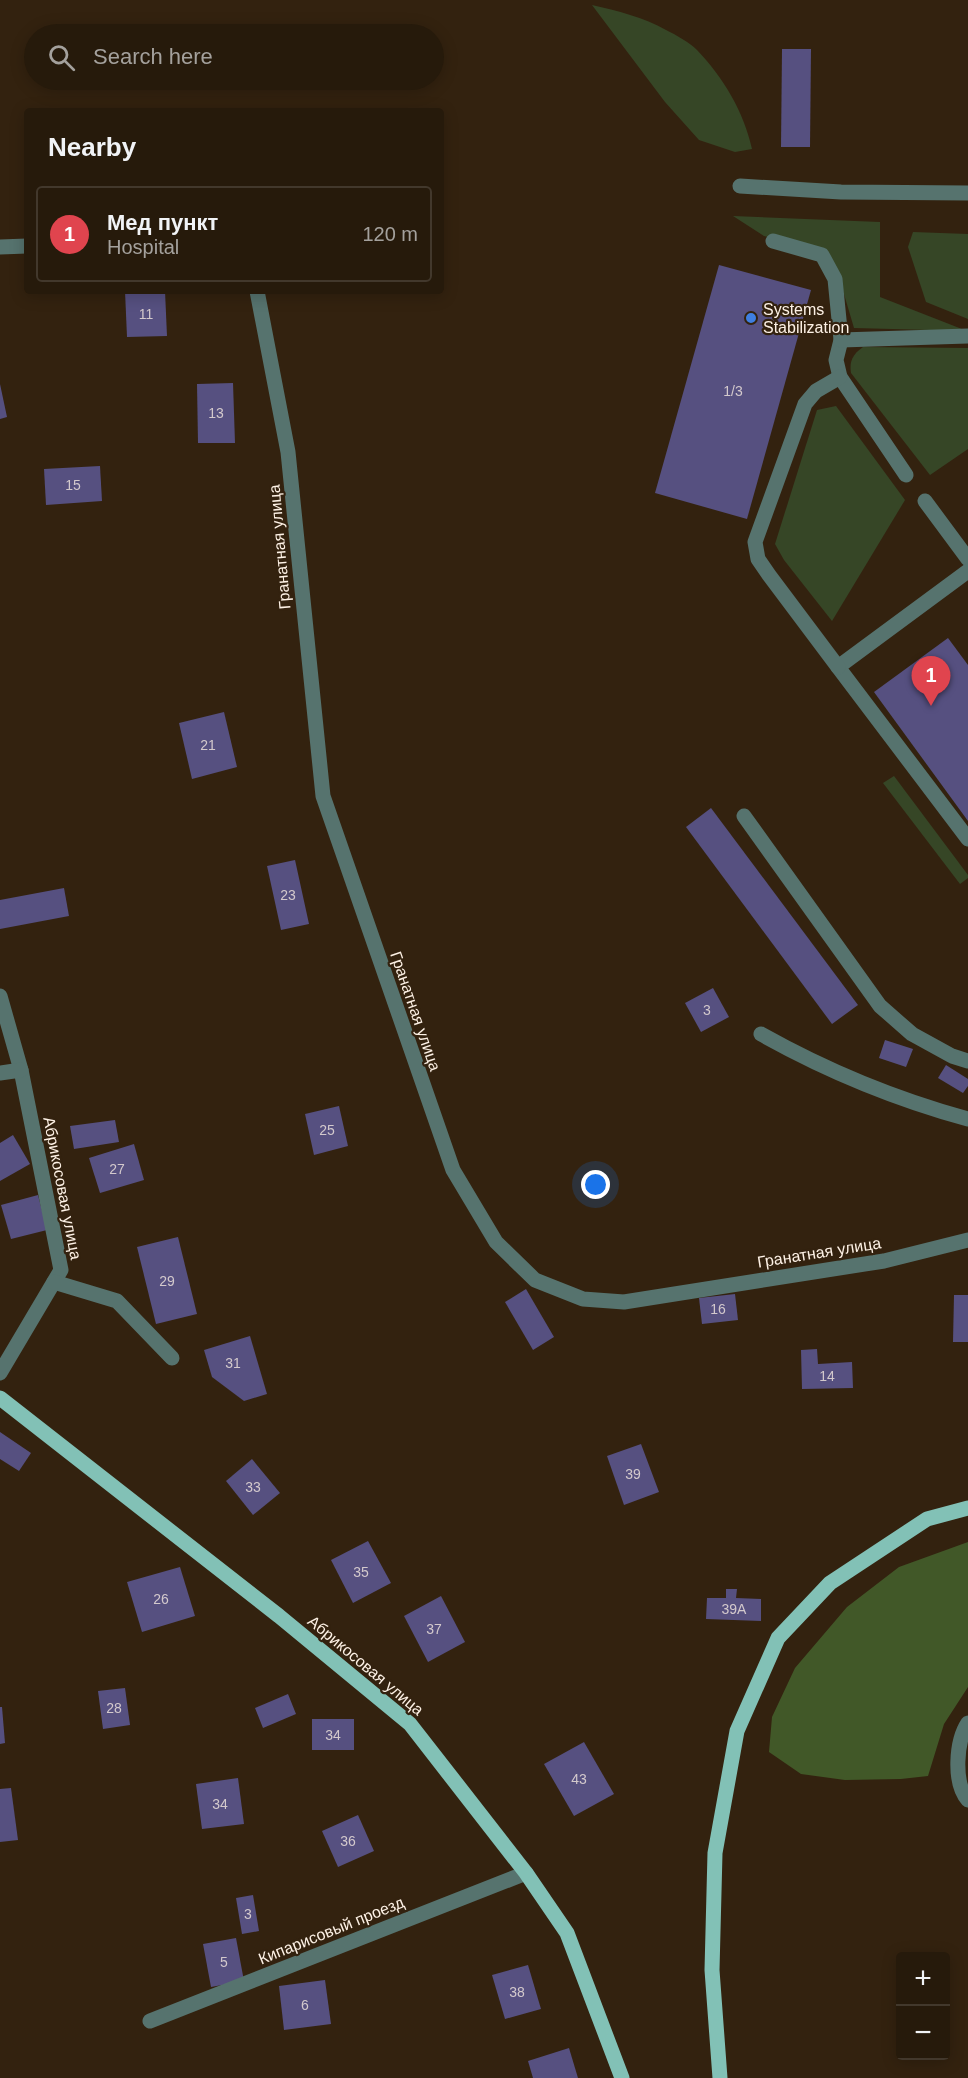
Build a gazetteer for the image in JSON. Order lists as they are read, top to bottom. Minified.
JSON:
{"streets":{"main road":["Абрикосовая улица"],"street":["Гранатная улица","Кипарисовый проезд"]},"crossings":[["Абрикосовая улица","Кипарисовый проезд"]],"places":["Systems Stabilization"],"house_numbers":["11","1/3","13","15","21","23","3","25","27","29","16","31","14","39","33","35","26","39А","37","28","34","43","34","36","3","5","38","6"],"page":{"search":"Search here","heading":"Nearby","list":[{"mark":"1","name":"Мед пункт","note":"Hospital","value":"120 m"}],"pins":"1","map_buttons":["+","−"]}}
